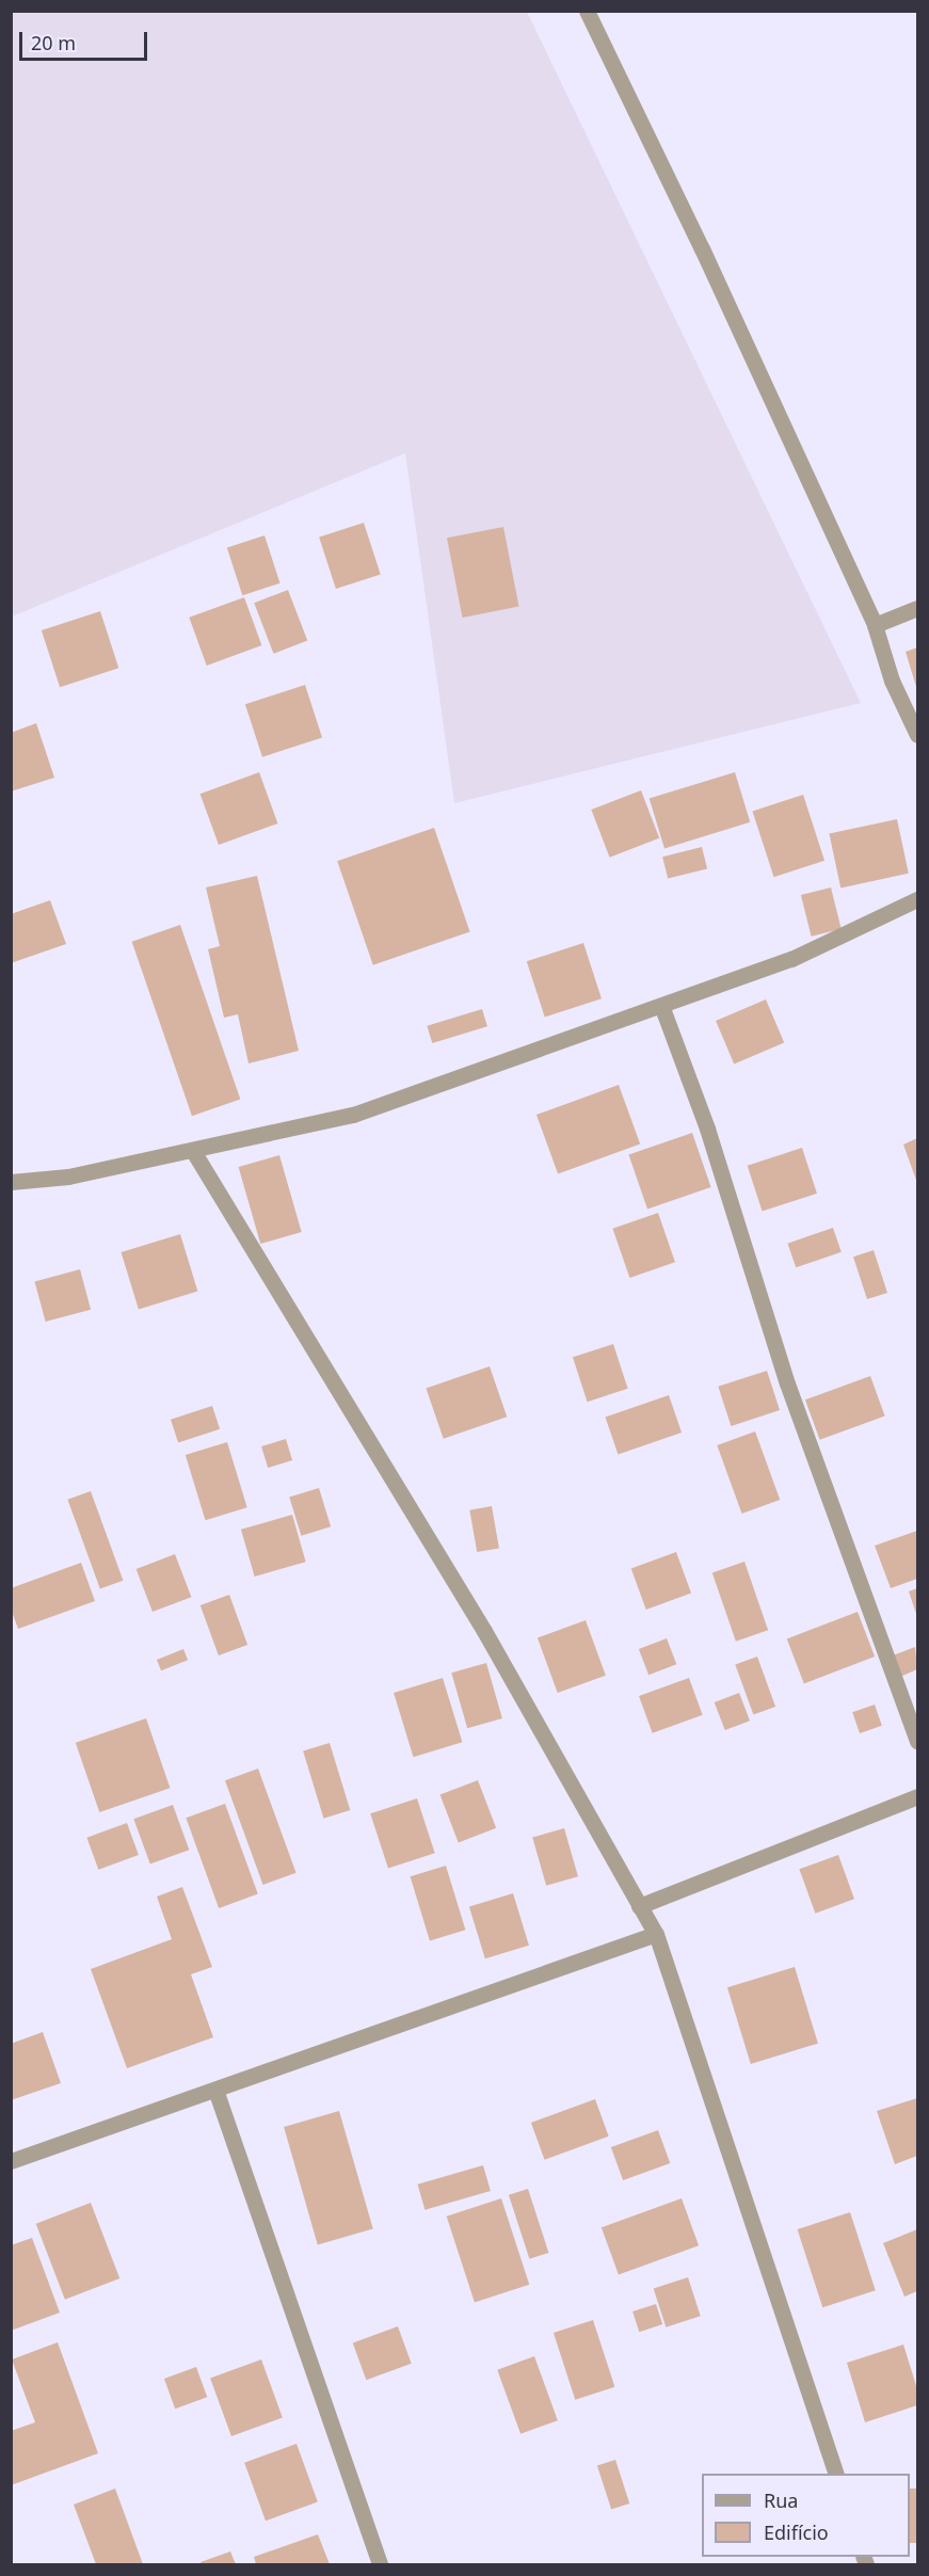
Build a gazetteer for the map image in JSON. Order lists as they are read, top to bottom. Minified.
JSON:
{"legend":["Rua","Edifício"],"scale_bar":"20 m"}
